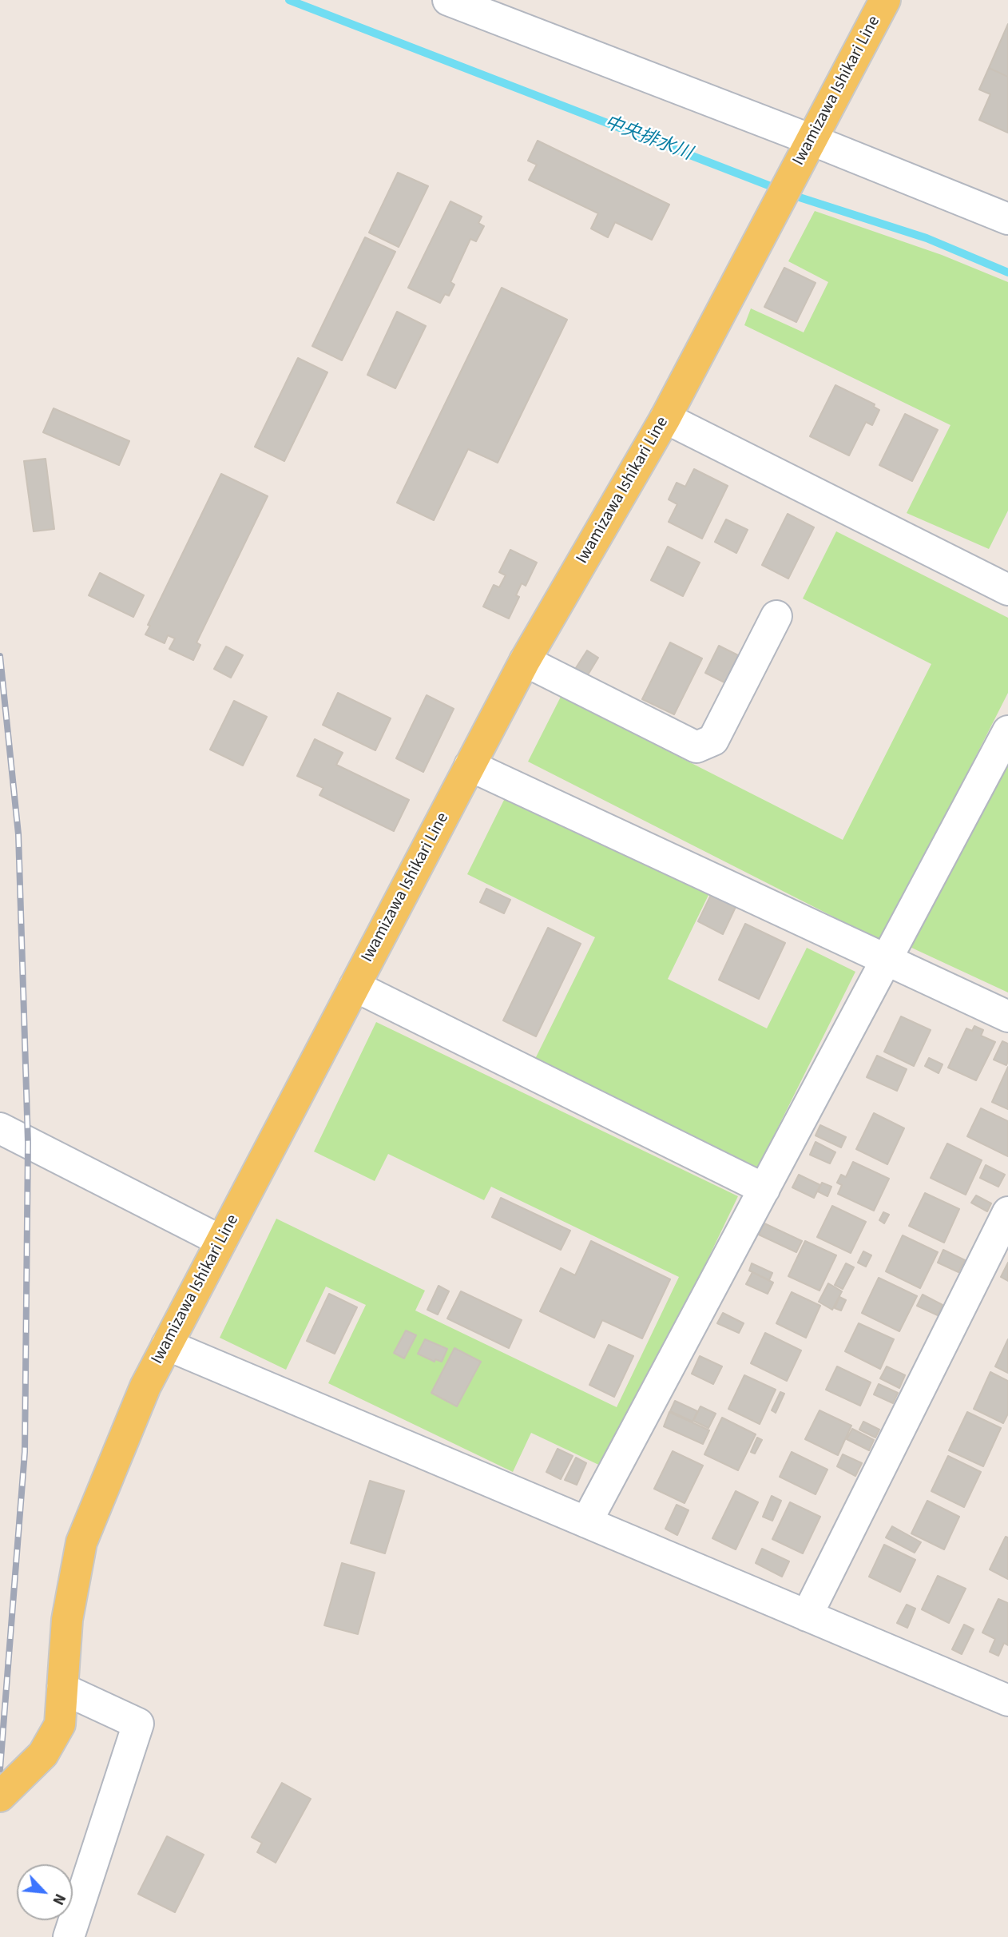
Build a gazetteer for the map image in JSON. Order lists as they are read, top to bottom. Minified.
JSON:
{"streets":{"main road":["Iwamizawa Ishikari Line"]},"water":["中央排水川"],"north":"bottom right"}
